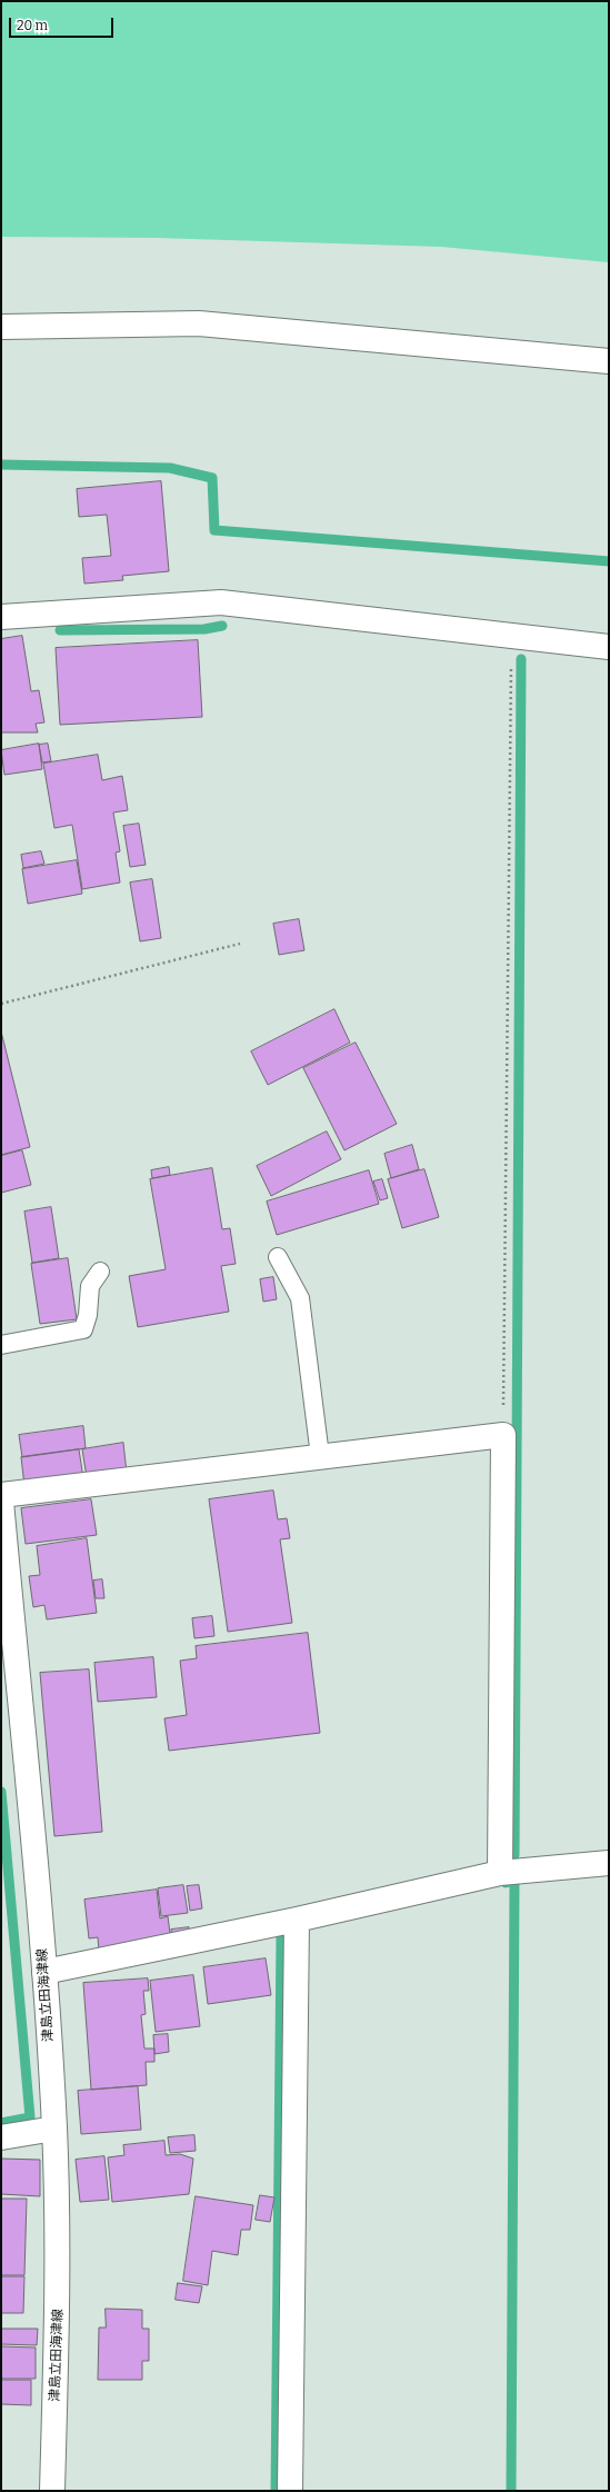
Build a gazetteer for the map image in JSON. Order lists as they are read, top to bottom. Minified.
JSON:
{"streets":{"street":["津島立田海津線"]},"scale_bar":"20 m"}
